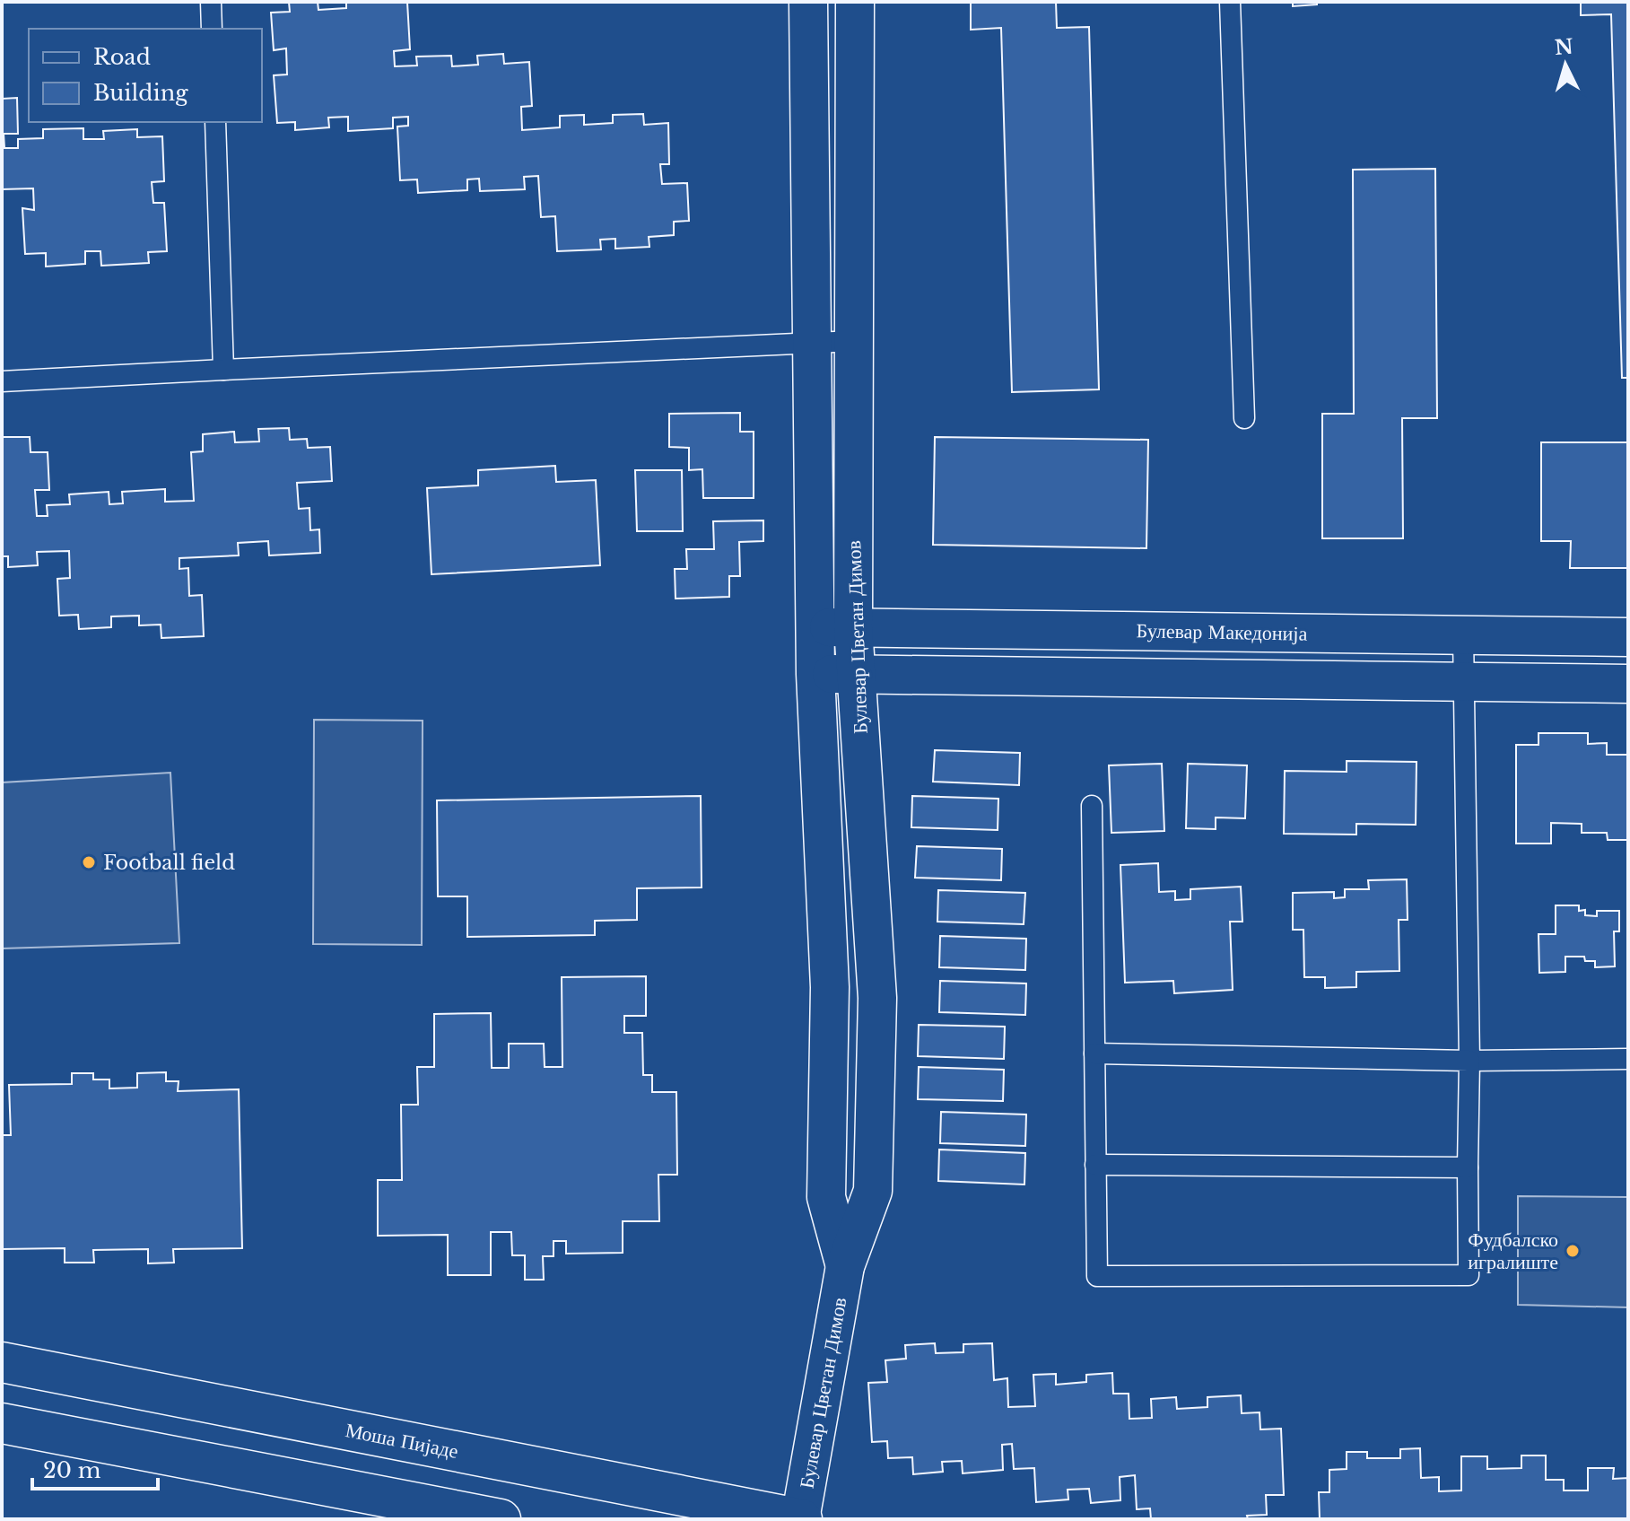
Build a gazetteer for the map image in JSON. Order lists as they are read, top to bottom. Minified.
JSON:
{"streets":{"main road":["Моша Пијаде"],"street":["Булевар Македонија","Булевар Цветан Димов"]},"crossings":[["Булевар Македонија","Булевар Цветан Димов"],["Булевар Цветан Димов","Моша Пијаде"]],"places":["Football field","Фудбалско игралиште"],"legend":["Road","Building"],"scale_bar":"20 m","north":"top"}
